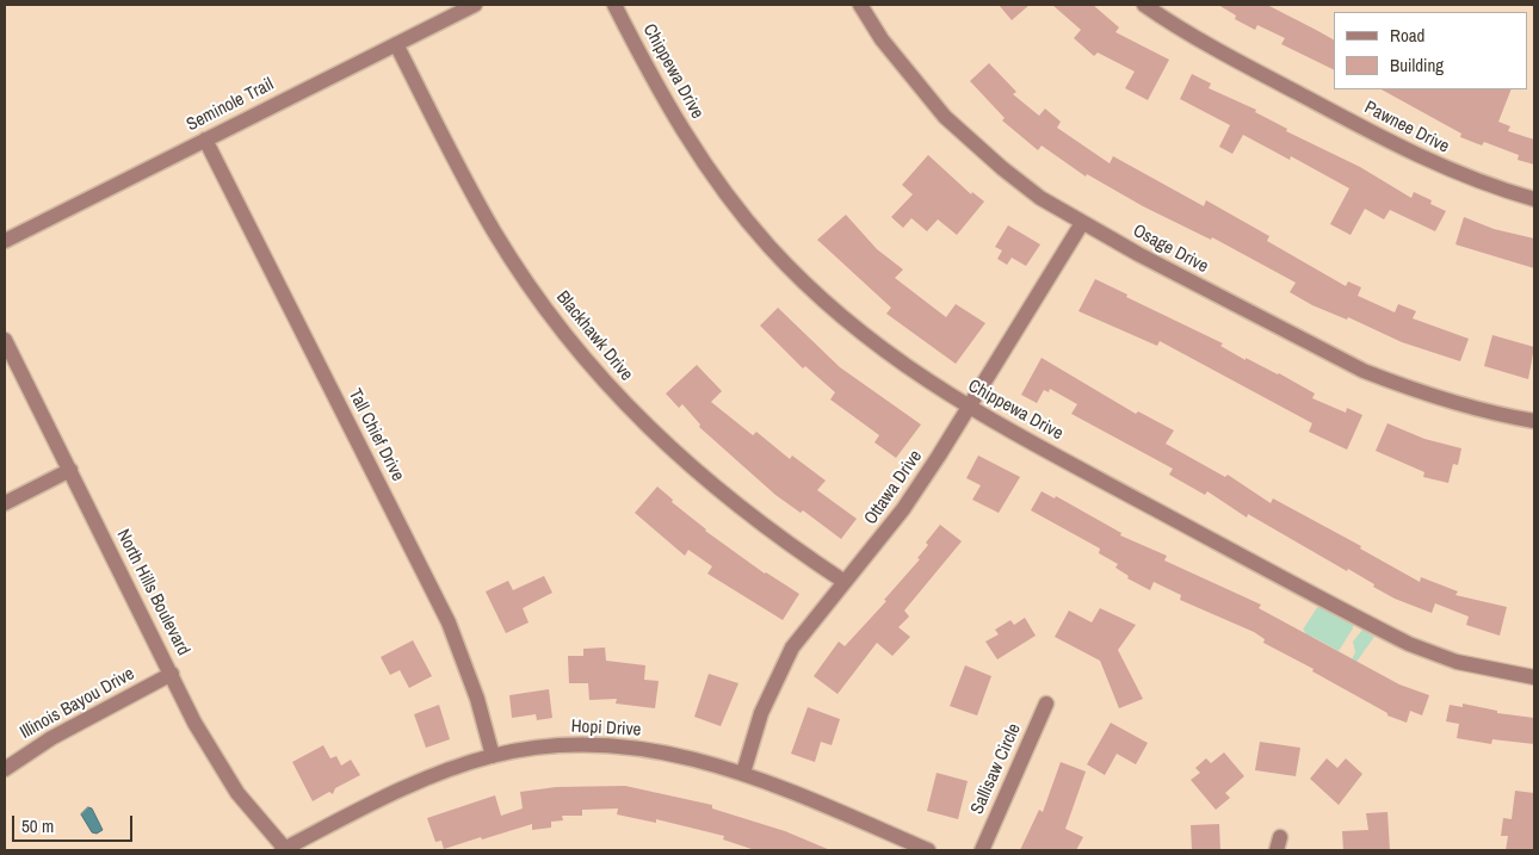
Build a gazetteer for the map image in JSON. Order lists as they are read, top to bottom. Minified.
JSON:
{"streets":{"street":["Chippewa Drive","Seminole Trail","Pawnee Drive","Osage Drive","Blackhawk Drive","Tall Chief Drive","Ottawa Drive","North Hills Boulevard","Illinois Bayou Drive","Hopi Drive","Sallisaw Circle"]},"crossings":[["Chippewa Drive","Ottawa Drive"],["Seminole Trail","Blackhawk Drive"],["Seminole Trail","Tall Chief Drive"],["Osage Drive","Ottawa Drive"],["Blackhawk Drive","Ottawa Drive"],["Tall Chief Drive","Hopi Drive"],["Ottawa Drive","Hopi Drive"],["North Hills Boulevard","Illinois Bayou Drive"],["North Hills Boulevard","Hopi Drive"]],"legend":["Road","Building"],"scale_bar":"50 m"}
